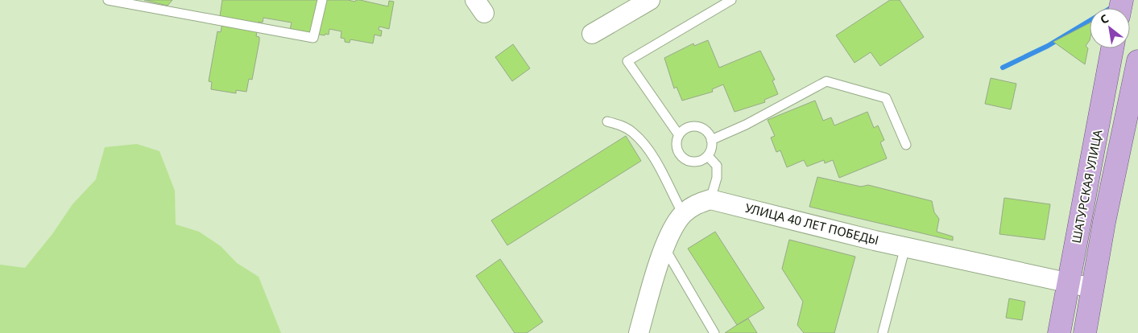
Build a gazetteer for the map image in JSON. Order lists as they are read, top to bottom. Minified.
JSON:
{"streets":{"main road":["ШАТУРСКАЯ УЛИЦА"],"street":["УЛИЦА 40 ЛЕТ ПОБЕДЫ"]},"crossings":[["ШАТУРСКАЯ УЛИЦА","УЛИЦА 40 ЛЕТ ПОБЕДЫ"]],"north":"top left"}
